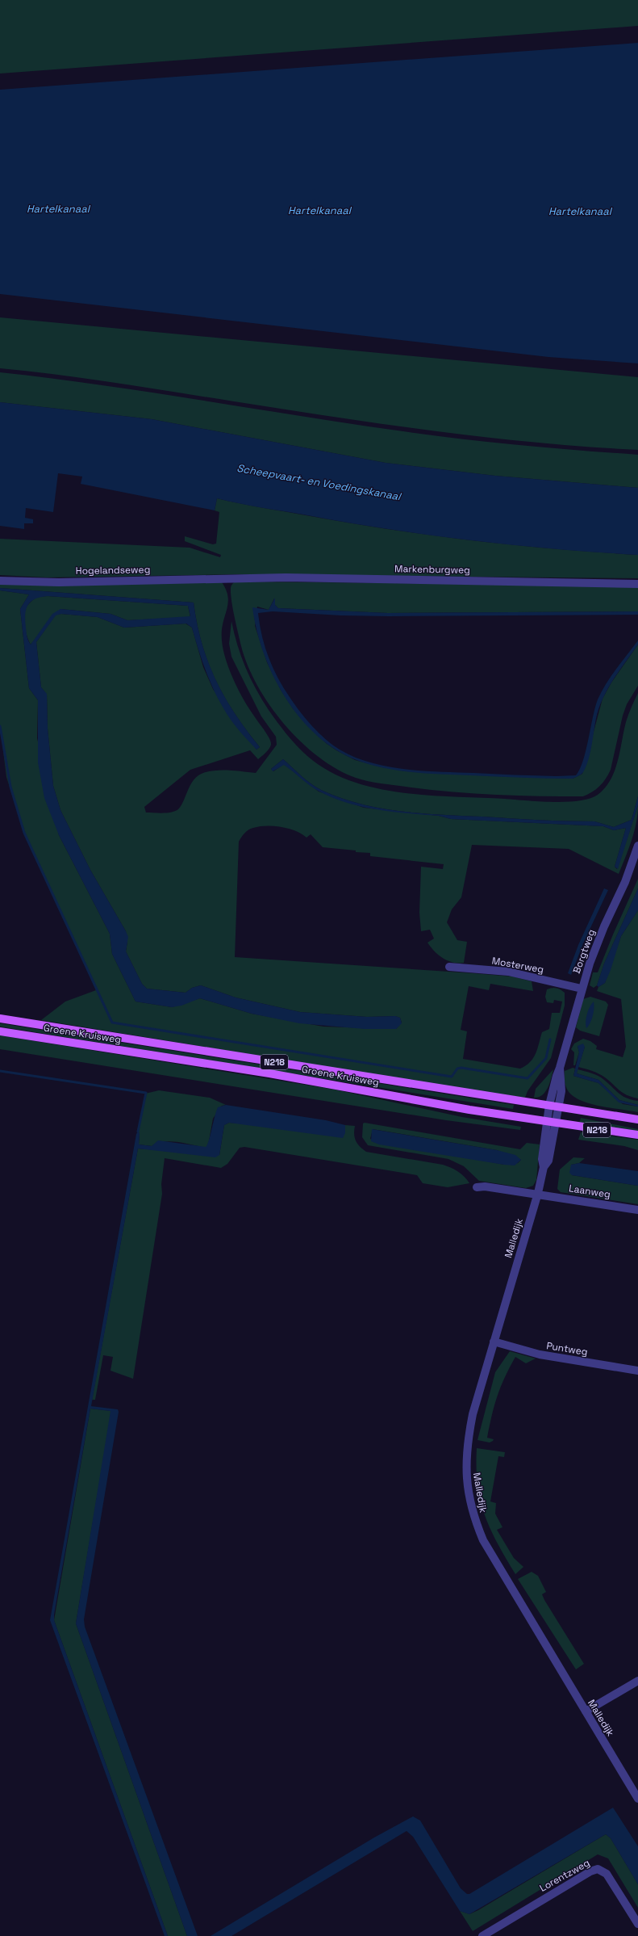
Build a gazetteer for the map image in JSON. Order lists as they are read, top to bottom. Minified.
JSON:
{"streets":{"main road":["Groene Kruisweg","N218"],"street":["Markenburgweg","Hogelandseweg","Borgtweg","Mosterweg","Laanweg","Malledijk","Puntweg","Lorentzweg"]},"crossings":[["Markenburgweg","Hogelandseweg"],["Borgtweg","Mosterweg"],["Borgtweg","Groene Kruisweg"],["Borgtweg","Malledijk"],["Groene Kruisweg","Malledijk"],["Laanweg","Malledijk"],["Malledijk","Puntweg"]],"water":["Hartelkanaal","Scheepvaart- en Voedingskanaal"]}
